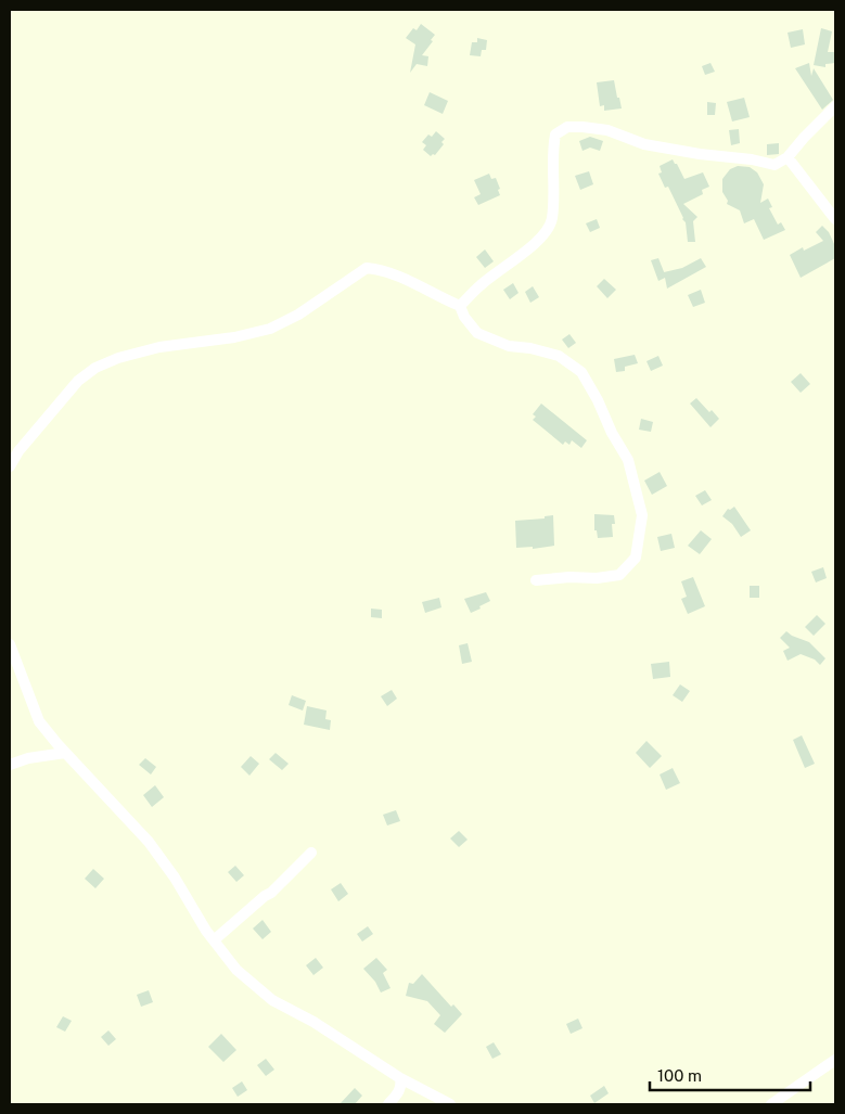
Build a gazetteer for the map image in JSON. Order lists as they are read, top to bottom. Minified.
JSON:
{"scale_bar":"100 m"}
